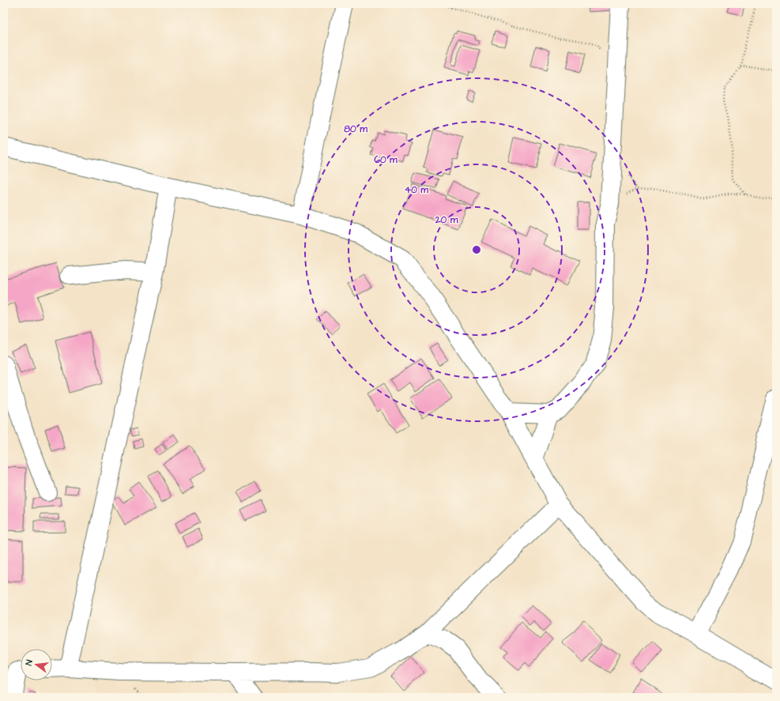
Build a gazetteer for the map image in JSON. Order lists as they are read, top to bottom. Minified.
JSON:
{"north":"left","rings":["80 m","60 m","40 m","20 m"]}
